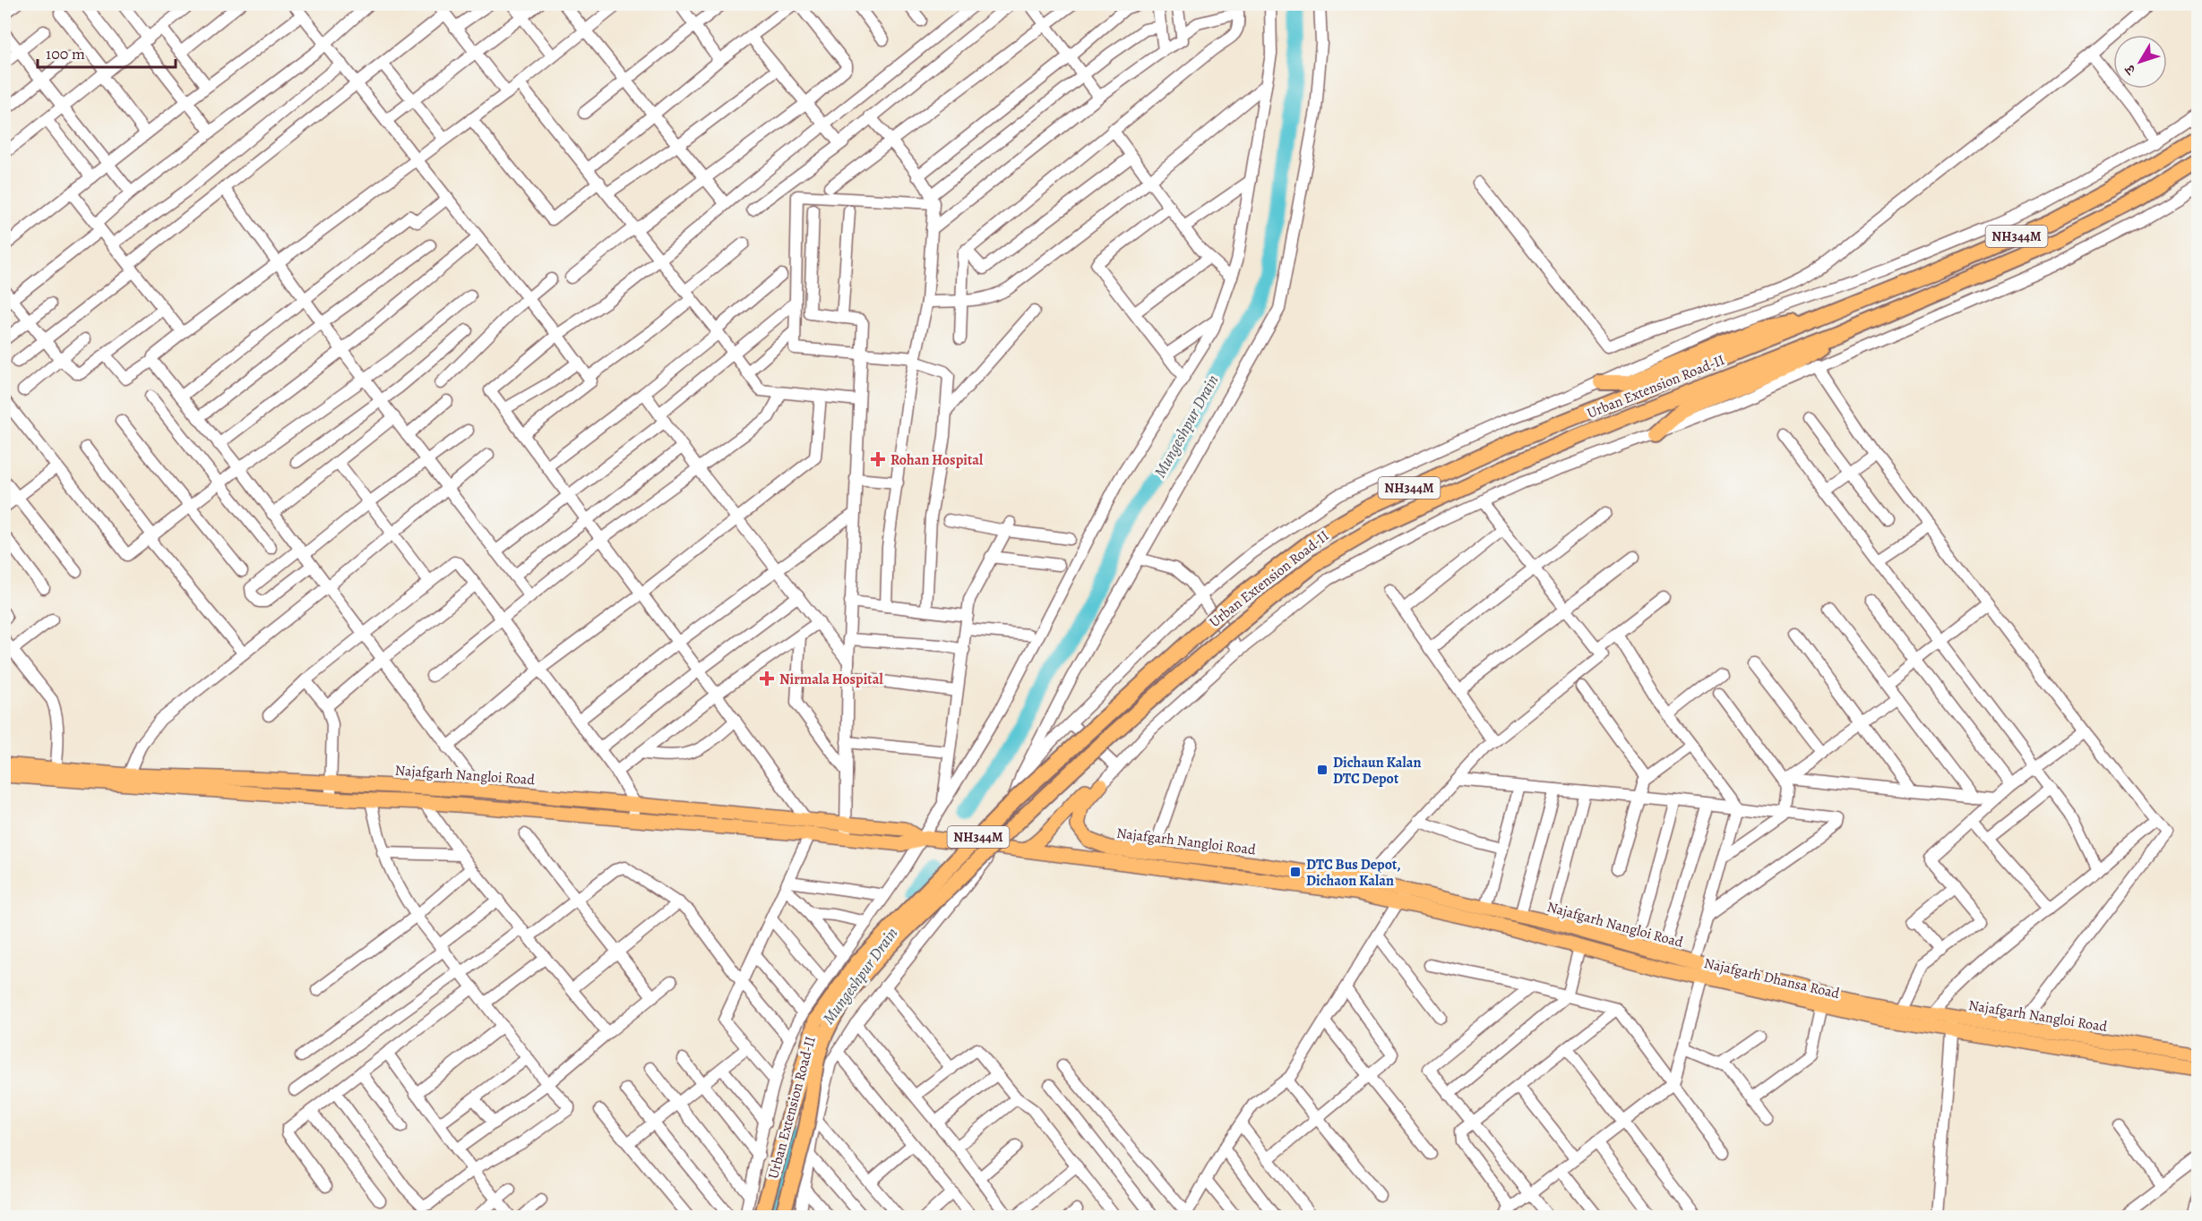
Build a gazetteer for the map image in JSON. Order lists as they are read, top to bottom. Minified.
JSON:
{"streets":{"highway":["NH344M","Urban Extension Road-II"],"main road":["Najafgarh Nangloi Road","Najafgarh Dhansa Road"]},"crossings":[["Najafgarh Nangloi Road","Najafgarh Dhansa Road"]],"water":["Mungeshpur Drain"],"places":{"health":["Rohan Hospital","Nirmala Hospital"],"transit":["Dichaun Kalan DTC Depot","DTC Bus Depot, Dichaon Kalan"]},"scale_bar":"100 m","north":"bottom left"}
